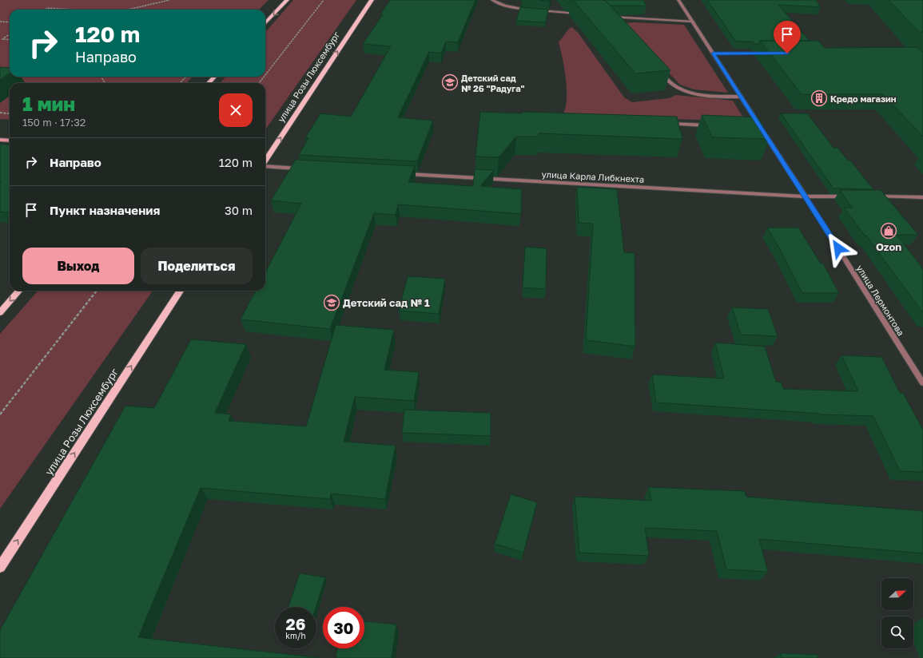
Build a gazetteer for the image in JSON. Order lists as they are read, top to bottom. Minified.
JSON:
{"streets":{"main road":["улица Розы Люксембург"],"street":["улица Карла Либкнехта","улица Лермонтова"]},"crossings":[["улица Карла Либкнехта","улица Лермонтова"]],"one_way":["улица Розы Люксембург"],"places":{"school or university":["Детский сад № 26 \"Радуга\"","Детский сад № 1"],"building":["Кредо магазин"],"shop":["Ozon"]},"north":"right","page":{"turn":["120 m","Направо"],"heading":["1 мин","150 m · 17:32"],"list":[{"name":"Направо","value":"120 m"},{"name":"Пункт назначения","value":"30 m"}],"buttons":["Выход","Поделиться"],"speed":"26 km/h","limit":"30"}}
